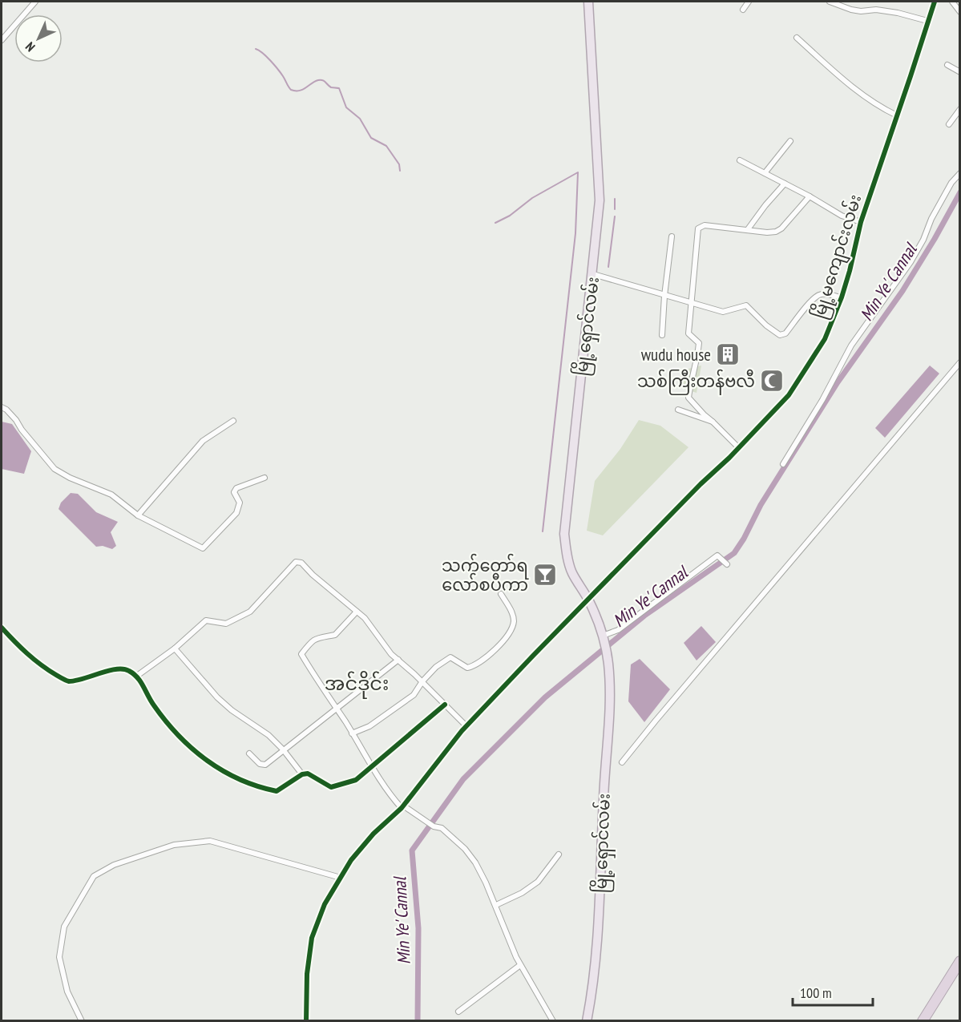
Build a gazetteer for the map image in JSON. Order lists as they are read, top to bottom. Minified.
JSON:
{"streets":{"main road":["မြို့ရှောင်လမ်း"],"street":["မြို့မကျောင်းလမ်း"]},"crossings":[["မြို့မကျောင်းလမ်း","မြို့ရှောင်လမ်း"]],"districts":["အင်ဒိုင်း"],"water":["Min Ye' Cannal"],"places":{"building":["wudu house"],"mosque":["သစ်ကြီးတန်ဗလီ"],"bar":["သက်တော်ရ လော်စပီကာ"]},"scale_bar":"100 m","north":"bottom left"}
